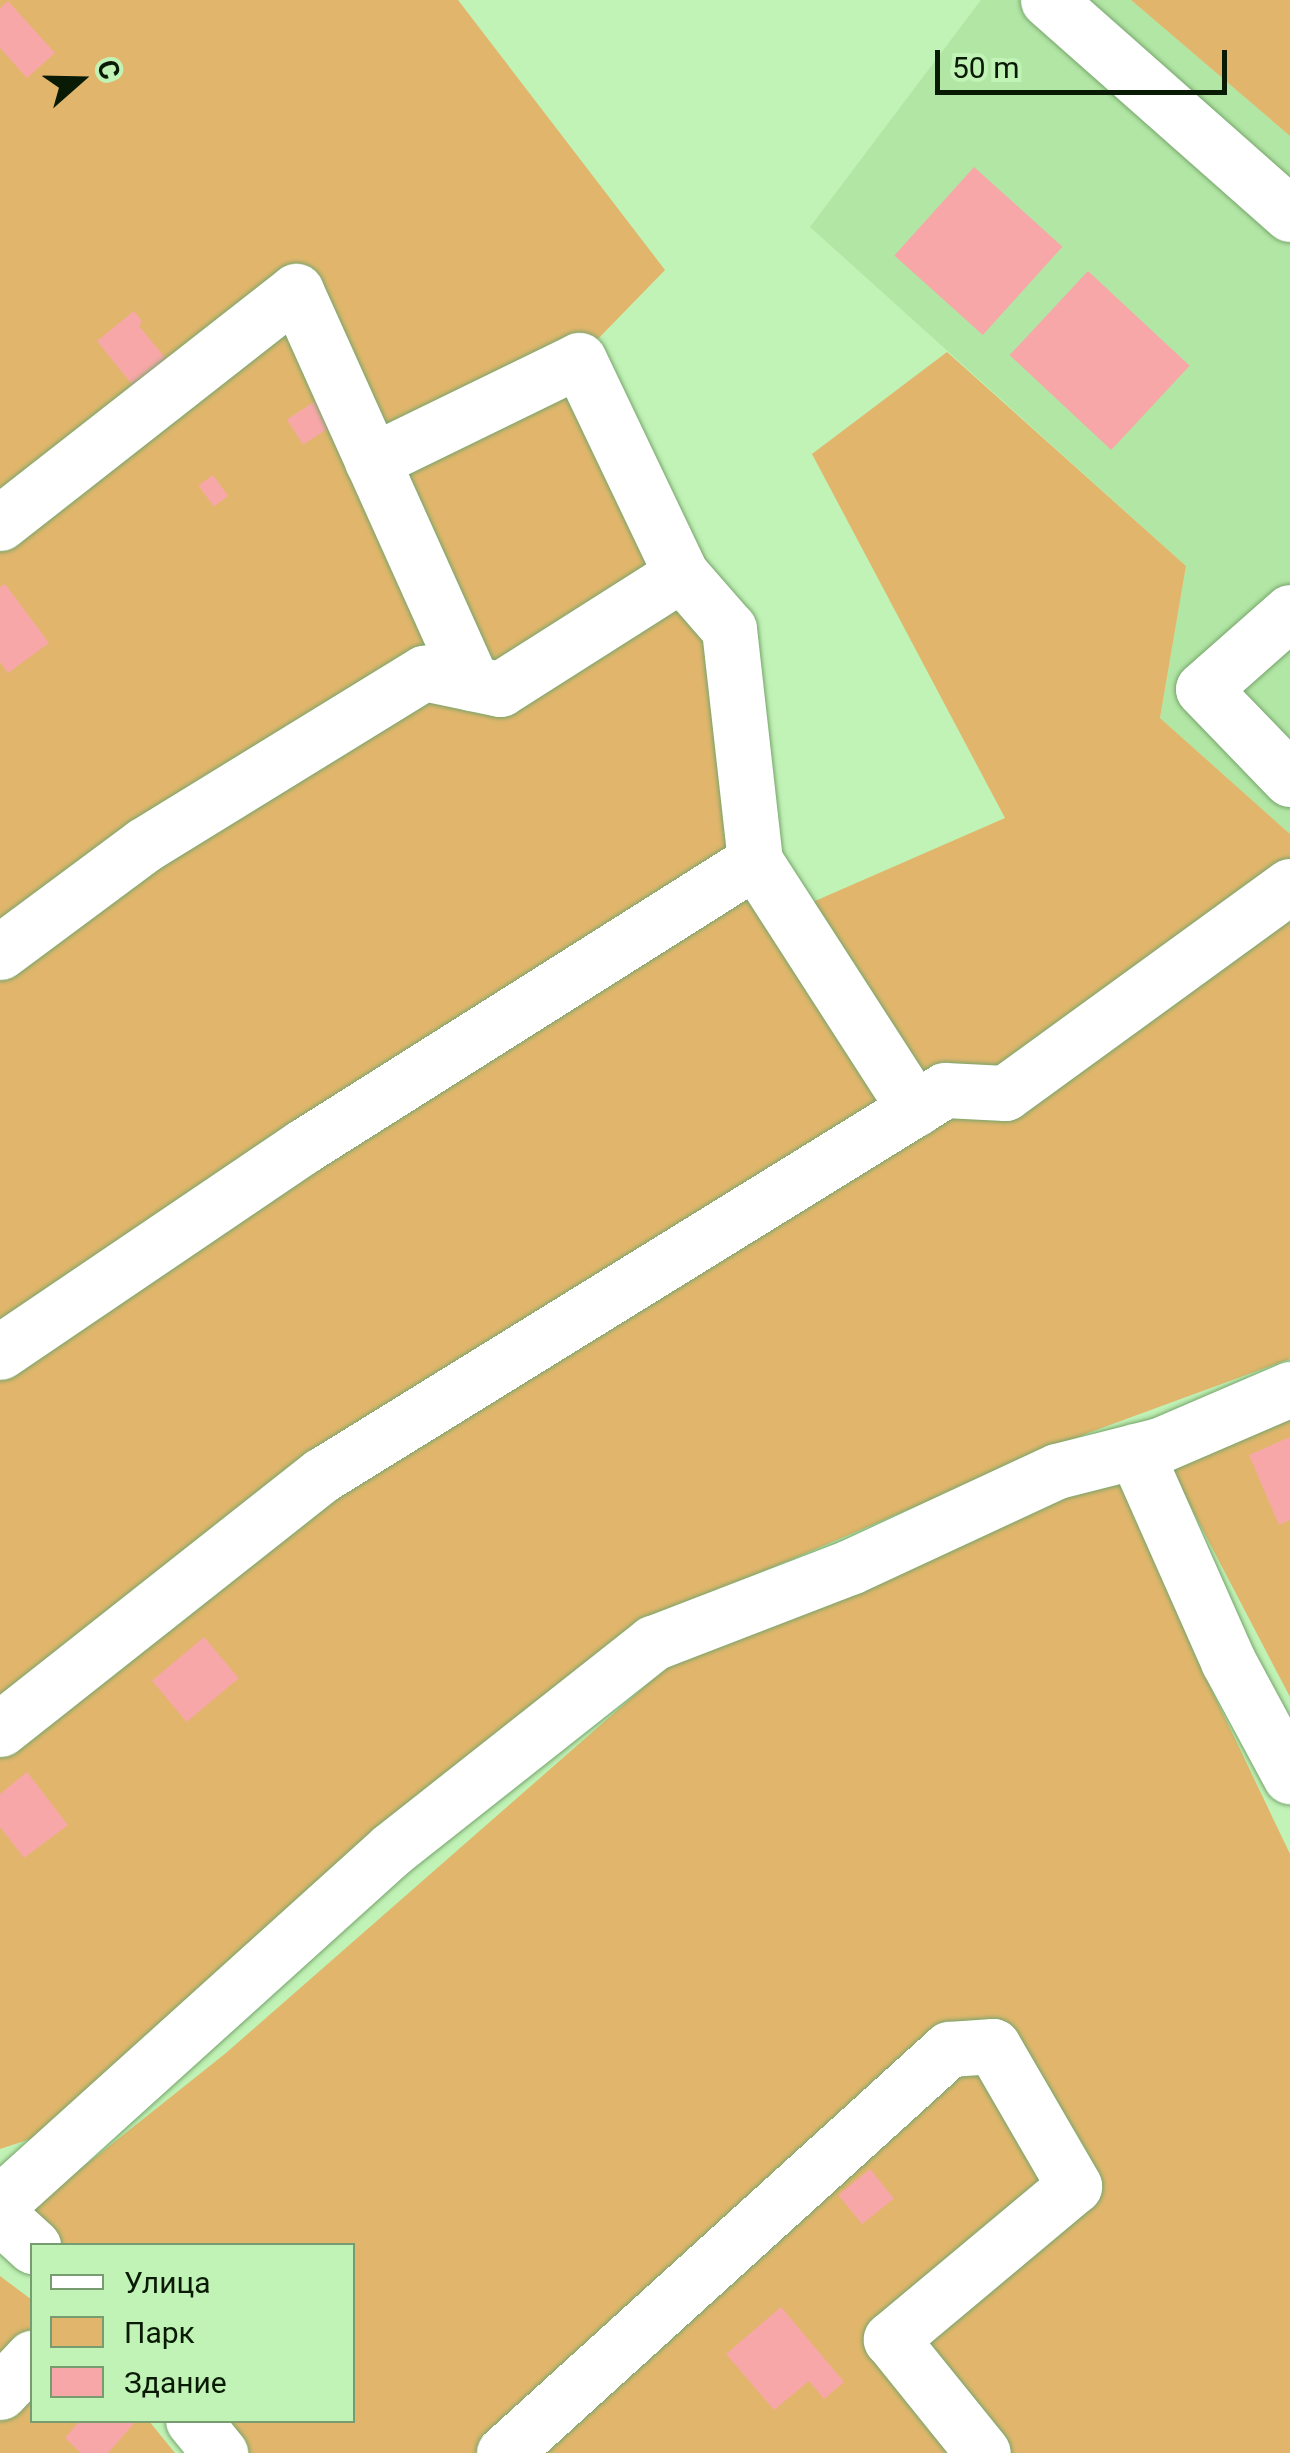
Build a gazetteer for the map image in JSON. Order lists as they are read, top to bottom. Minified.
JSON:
{"legend":["Улица","Парк","Здание"],"scale_bar":"50 m","north":"right"}
